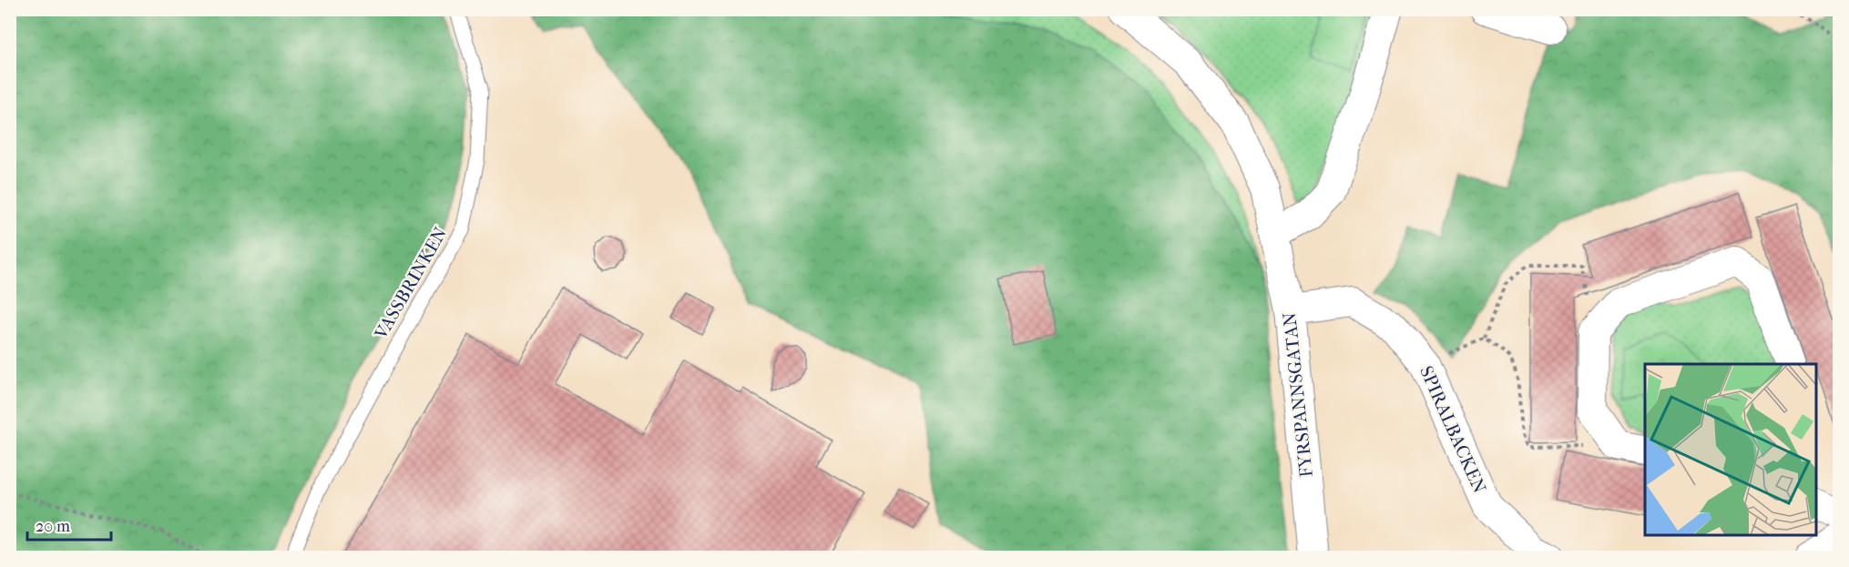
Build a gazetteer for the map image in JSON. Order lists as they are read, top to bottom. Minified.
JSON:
{"streets":{"street":["FYRSPANNSGATAN","SPIRALBACKEN"],"lane":["VASSBRINKEN"]},"crossings":[["FYRSPANNSGATAN","SPIRALBACKEN"]],"scale_bar":"20 m"}
